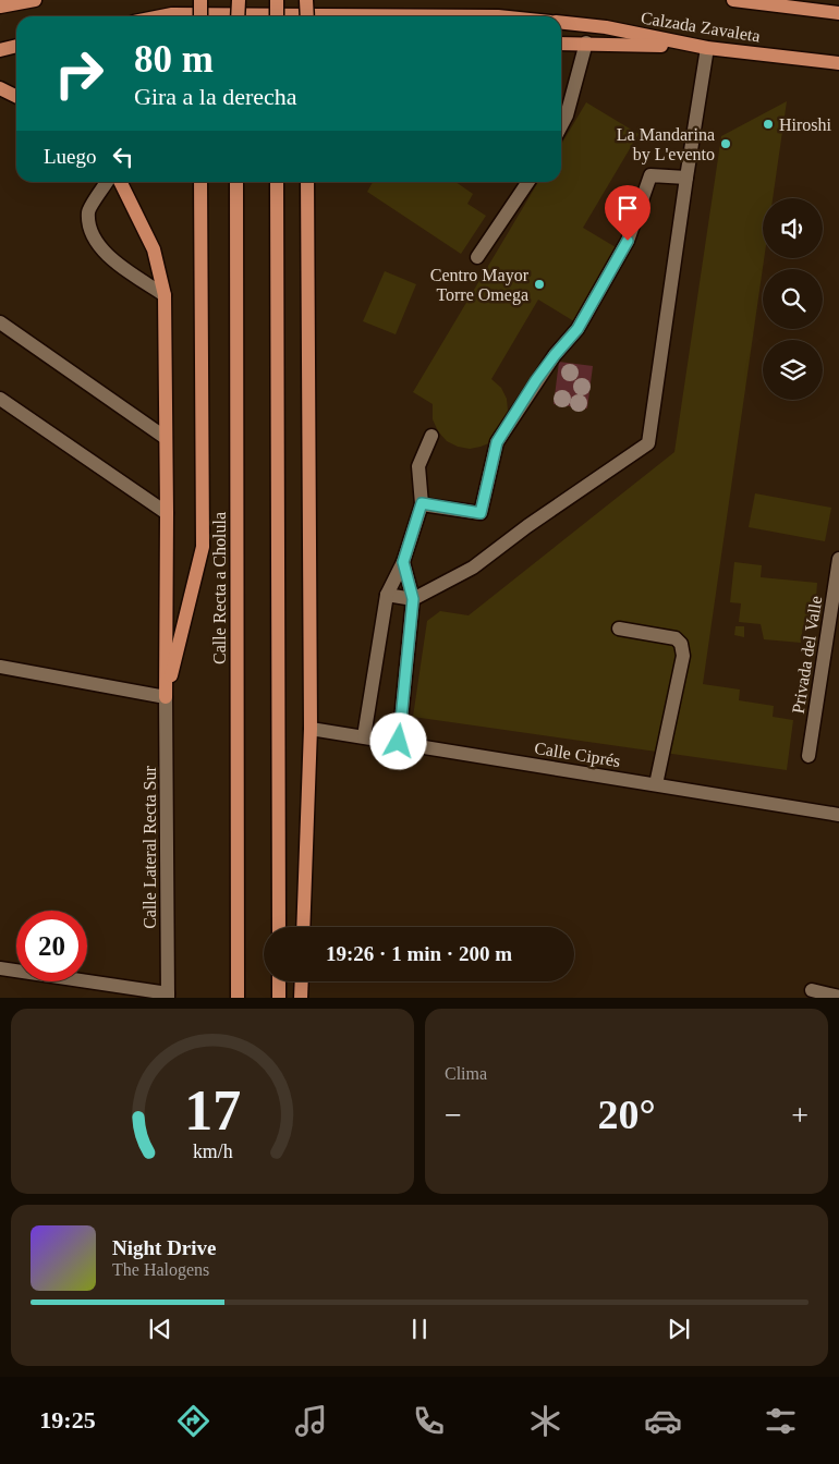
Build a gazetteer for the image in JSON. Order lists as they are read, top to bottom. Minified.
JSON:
{"streets":{"main road":["Calzada Zavaleta","Calle Recta a Cholula"],"street":["Privada del Valle","Calle Ciprés","Calle Lateral Recta Sur"]},"places":["Hiroshi","La Mandarina by L'evento","Centro Mayor Torre Omega"],"page":{"turn":["80 m","Gira a la derecha"],"then":"Luego","limit":"20","trip":"19:26 · 1 min · 200 m","tile":"Clima","heat":["−","20°","+"],"song":["Night Drive","The Halogens"],"tabs":"19:25","gauge":["17","km/h"]}}
